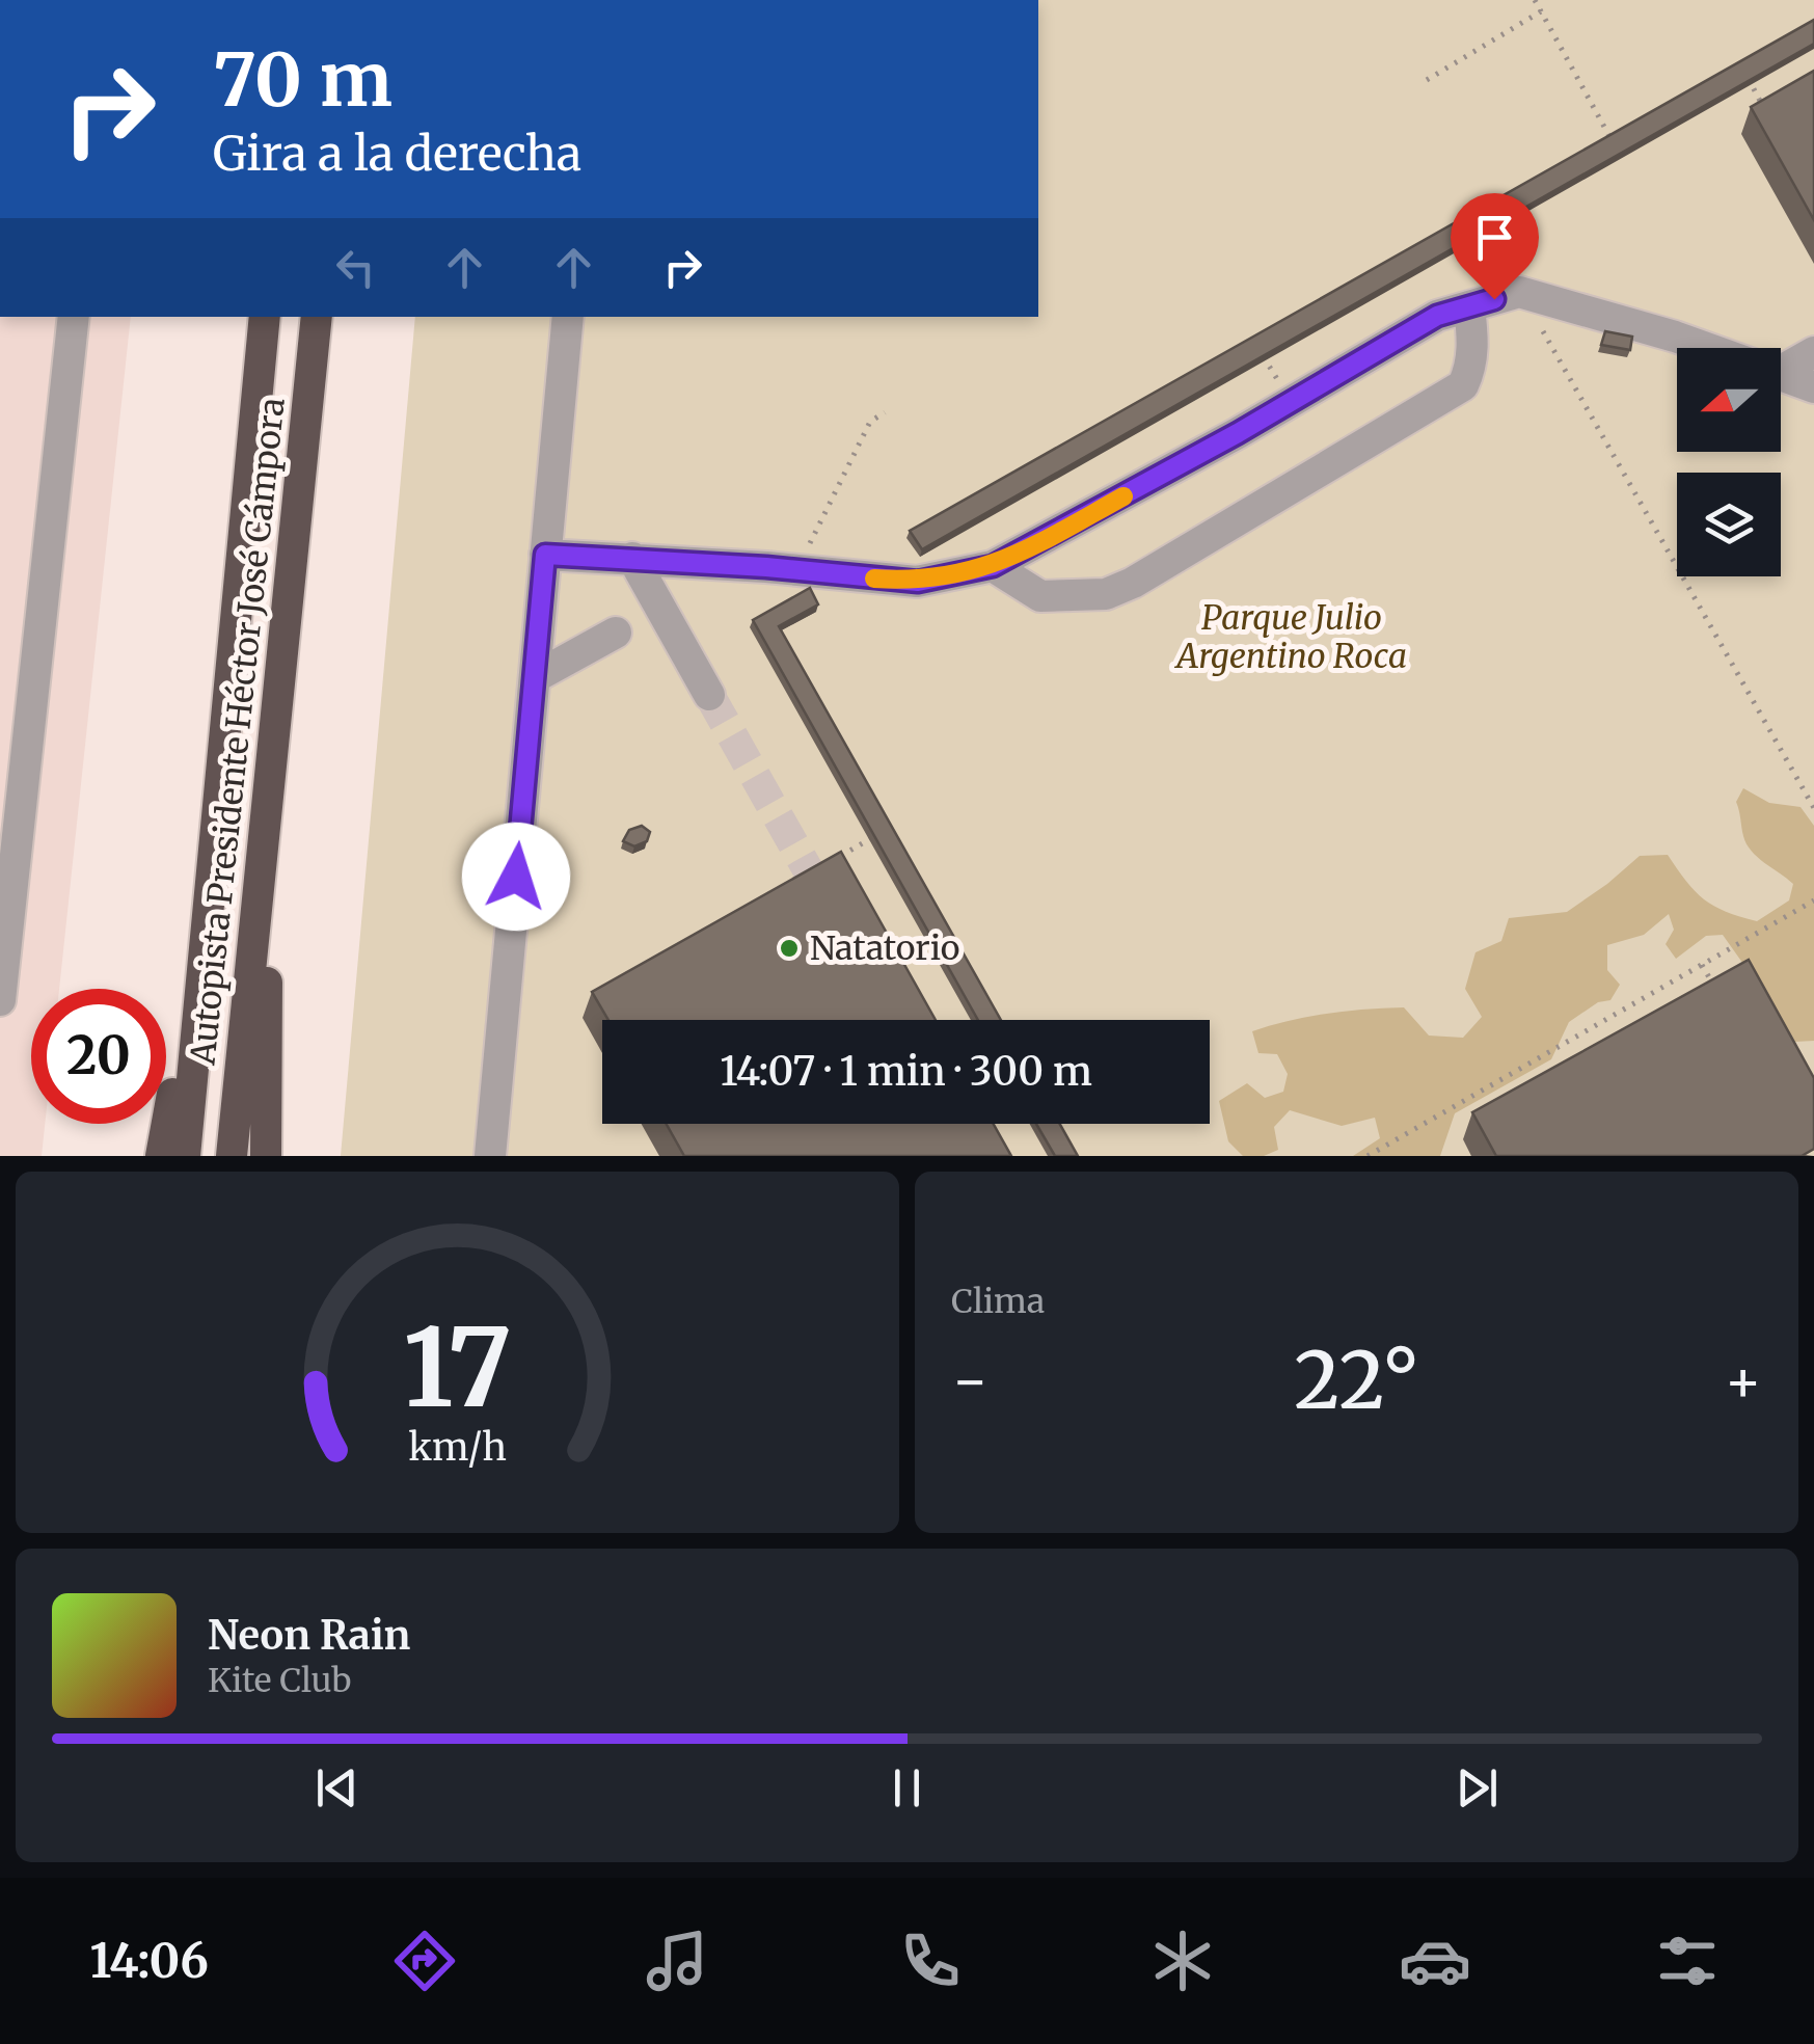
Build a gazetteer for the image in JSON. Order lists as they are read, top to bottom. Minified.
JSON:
{"streets":{"highway":["Autopista Presidente Héctor José Cámpora"]},"parks":["Parque Julio Argentino Roca"],"places":["Natatorio"],"north":"left","page":{"turn":["70 m","Gira a la derecha"],"limit":"20","trip":"14:07 · 1 min · 300 m","tile":"Clima","heat":["−","22°","+"],"song":["Neon Rain","Kite Club"],"tabs":"14:06","gauge":["17","km/h"]}}
